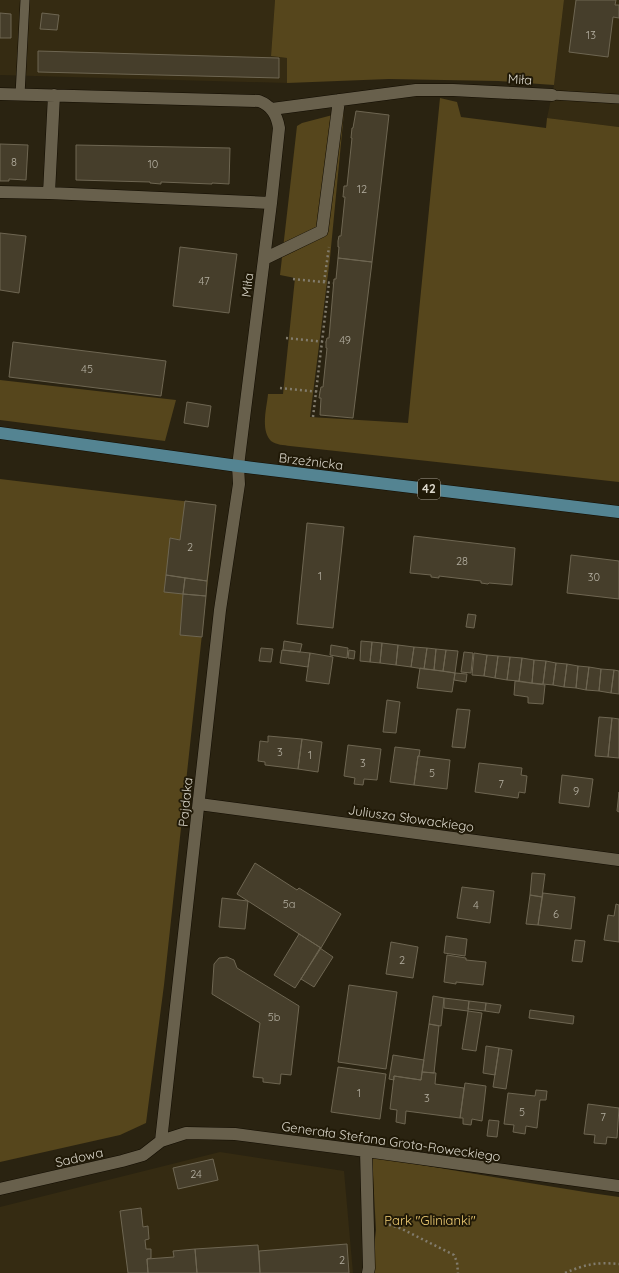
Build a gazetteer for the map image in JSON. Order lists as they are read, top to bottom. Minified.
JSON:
{"streets":{"main road":["Brzeźnicka","42"],"street":["Miła","Pajdaka","Juliusza Słowackiego","Generała Stefana Grota-Roweckiego","Sadowa"]},"crossings":[["Miła","Brzeźnicka"],["Miła","Pajdaka"],["Brzeźnicka","Pajdaka"],["Pajdaka","Juliusza Słowackiego"],["Pajdaka","Generała Stefana Grota-Roweckiego"],["Pajdaka","Sadowa"],["Generała Stefana Grota-Roweckiego","Sadowa"]],"parks":["Park \"Glinianki\""],"house_numbers":["13","8","10","12","47","49","45","2","28","1","30","3","1","3","5","7","9","5a","4","6","2","5b","1","3","5","7","24","2"]}
